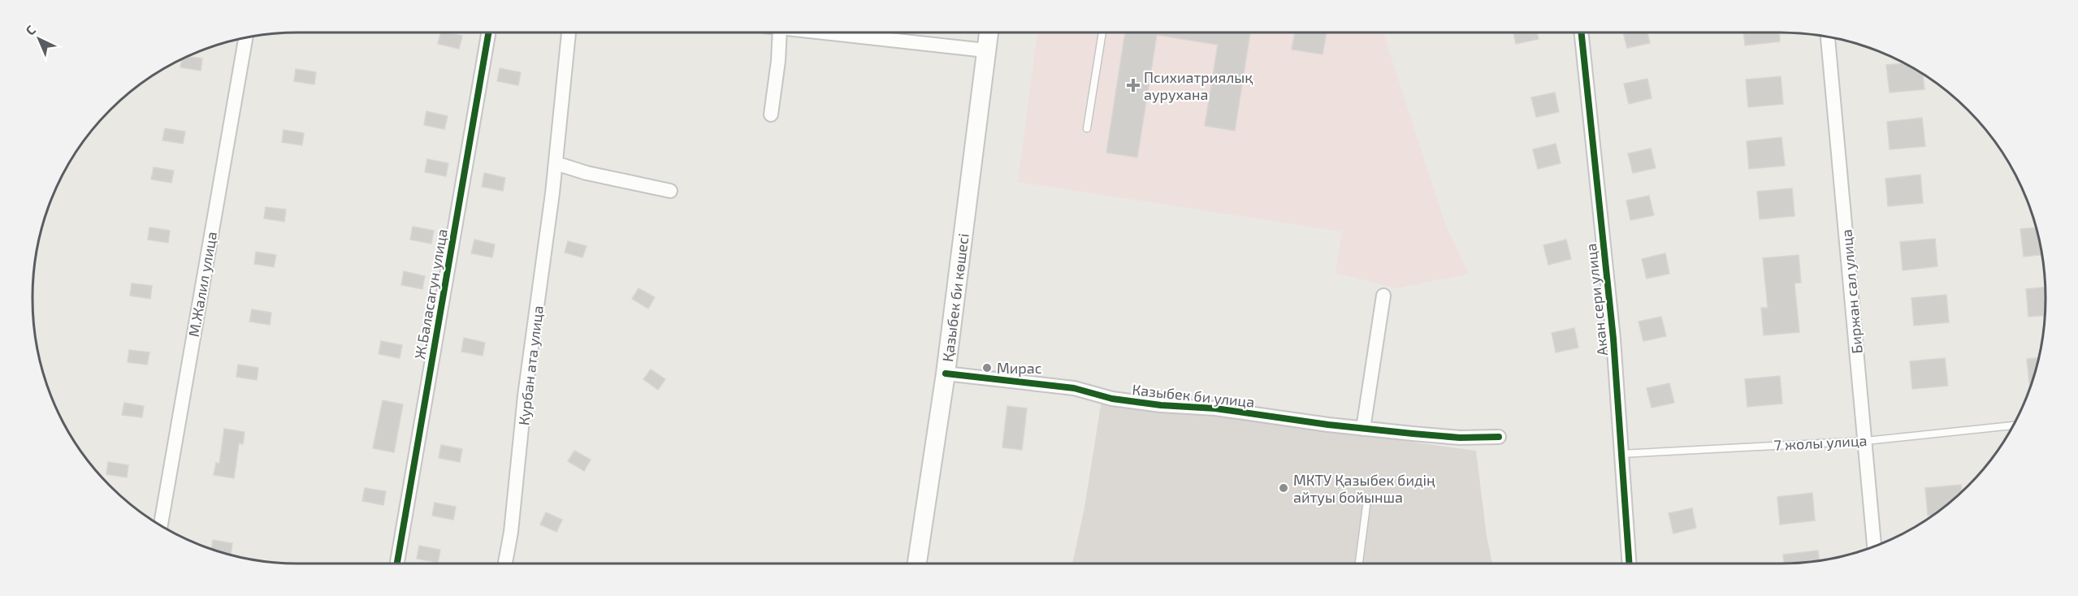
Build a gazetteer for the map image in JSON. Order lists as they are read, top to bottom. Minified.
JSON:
{"streets":{"main road":["Қазыбек би көшесі"],"street":["М.Жалил улица","Биржан сал улица","Ж.Баласагун улица","Акан сери улица","Курбан ата улица","Казыбек би улица"],"lane":["7 жолы улица"]},"crossings":[["Биржан сал улица","7 жолы улица"],["Қазыбек би көшесі","Казыбек би улица"],["Акан сери улица","7 жолы улица"]],"places":{"health":["Психиатриялық аурухана"],"other":["Мирас","МКТУ Қазыбек бидің айтуы бойынша"]},"north":"top left"}
